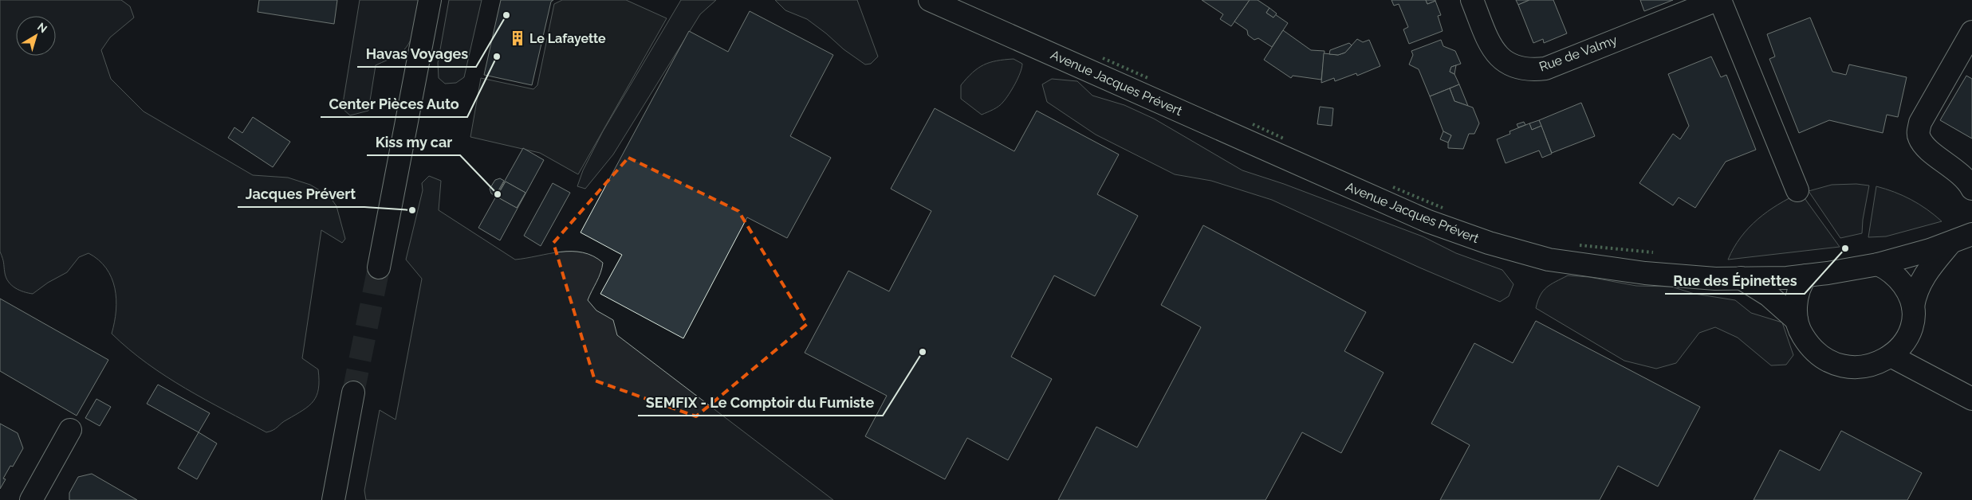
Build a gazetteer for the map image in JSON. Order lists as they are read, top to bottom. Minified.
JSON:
{"streets":{"street":["Rue de Valmy","Avenue Jacques Prévert"]},"places":{"other":["Havas Voyages","Center Pièces Auto","Kiss my car","Jacques Prévert","Rue des Épinettes","SEMFIX - Le Comptoir du Fumiste"],"building":["Le Lafayette"]},"north":"top right"}
